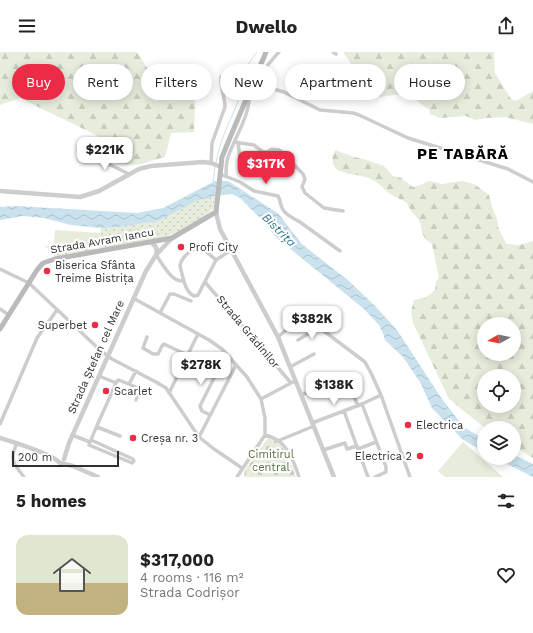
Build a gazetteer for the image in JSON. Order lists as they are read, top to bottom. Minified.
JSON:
{"streets":{"main road":["Strada Avram Iancu","Strada Ștefan cel Mare"],"street":["Strada Grădinilor"]},"crossings":[["Strada Avram Iancu","Strada Ștefan cel Mare"]],"districts":["PE TABĂRĂ"],"water":["Bistrița"],"parks":["Cimitirul central"],"places":["Profi City","Biserica Sfânta Treime Bistrița","Superbet","Scarlet","Electrica","Creșa nr. 3","Electrica 2"],"scale_bar":"200 m","north":"left","page":{"header":"Dwello","chip":["Buy","Rent","Filters","New","Apartment","House"],"price":["$221K","$317K","$382K","$278K","$138K"],"scale":"200 m","heading":"5 homes","list":[{"name":"$317,000","note":"4 rooms · 116 m² · Strada Codrișor"}]}}
